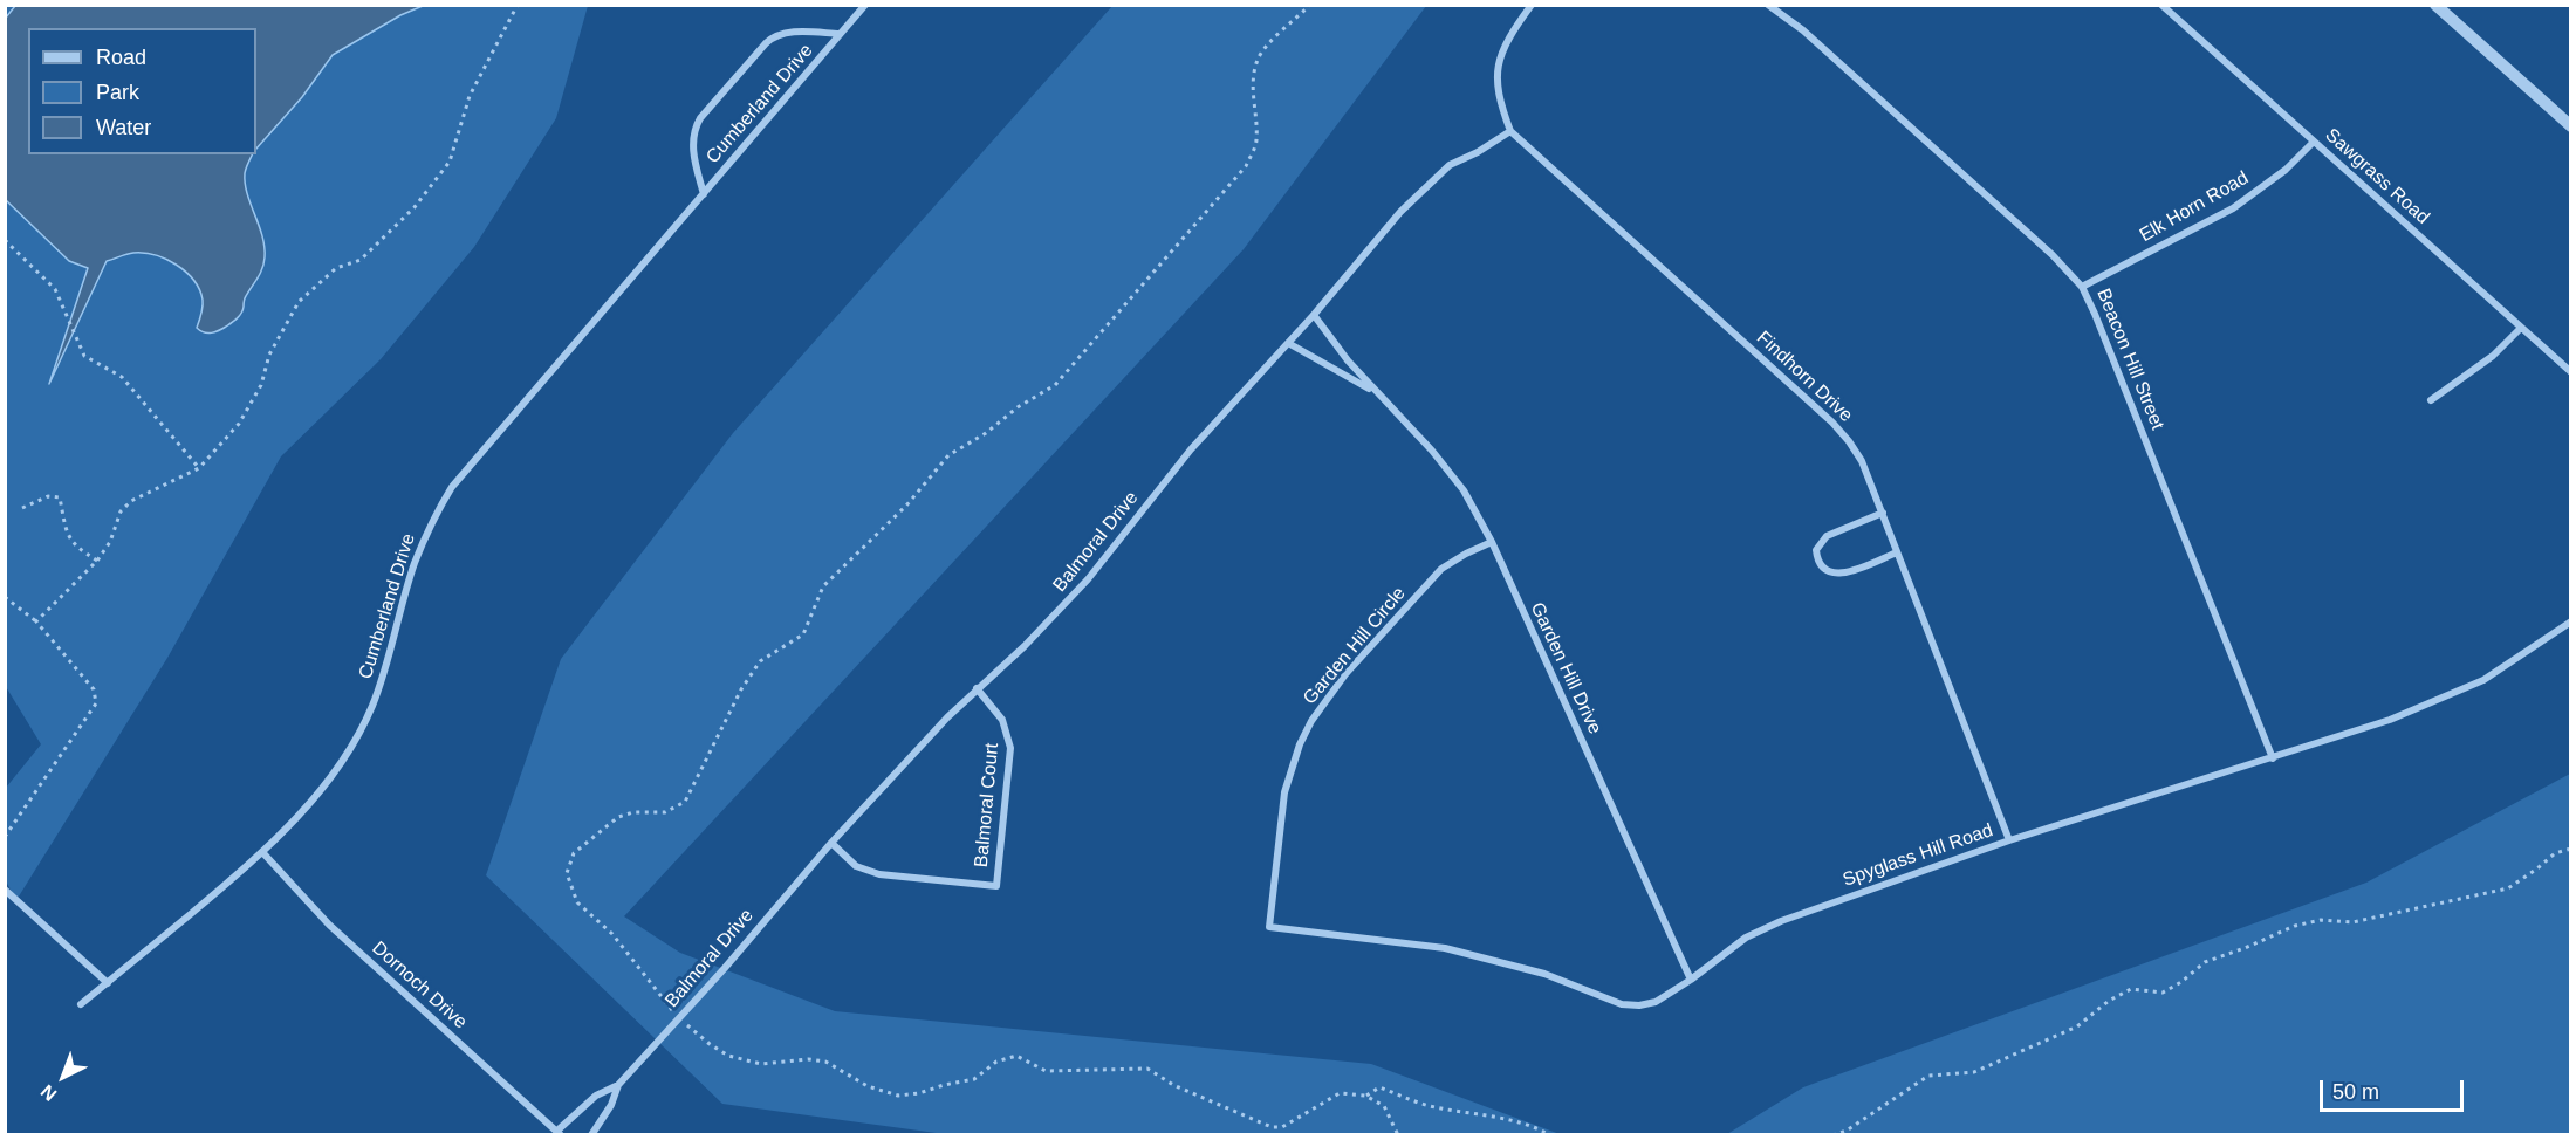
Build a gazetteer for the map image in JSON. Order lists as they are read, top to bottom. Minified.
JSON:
{"streets":{"street":["Cumberland Drive","Sawgrass Road","Elk Horn Road","Beacon Hill Street","Findhorn Drive","Balmoral Drive","Garden Hill Circle","Garden Hill Drive","Balmoral Court","Spyglass Hill Road","Dornoch Drive"]},"crossings":[["Cumberland Drive","Dornoch Drive"],["Sawgrass Road","Elk Horn Road"],["Elk Horn Road","Beacon Hill Street"],["Beacon Hill Street","Spyglass Hill Road"],["Findhorn Drive","Balmoral Drive"],["Findhorn Drive","Spyglass Hill Road"],["Balmoral Drive","Garden Hill Drive"],["Balmoral Drive","Balmoral Court"],["Balmoral Drive","Dornoch Drive"],["Garden Hill Circle","Garden Hill Drive"],["Garden Hill Circle","Spyglass Hill Road"],["Garden Hill Drive","Spyglass Hill Road"]],"legend":["Road","Park","Water"],"scale_bar":"50 m","north":"bottom left"}
